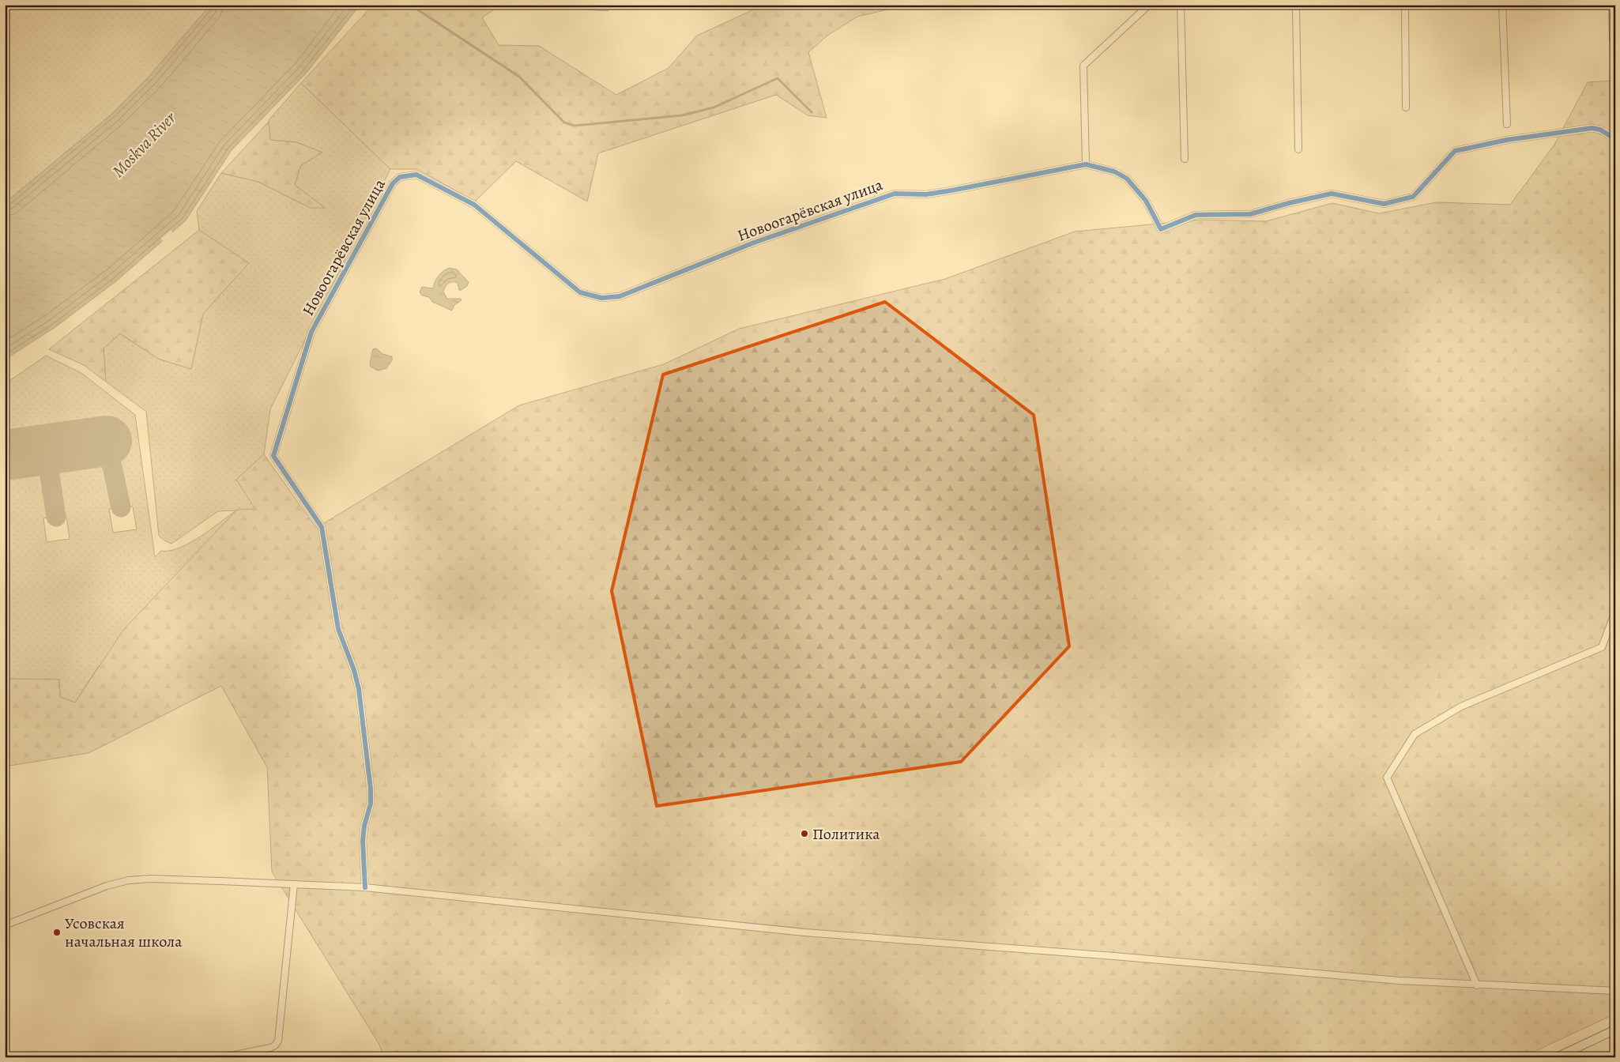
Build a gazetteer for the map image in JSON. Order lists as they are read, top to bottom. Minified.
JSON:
{"streets":{"street":["Новоогарёвская улица"]},"water":["Moskva River"],"places":["Политика","Усовская начальная школа"]}
